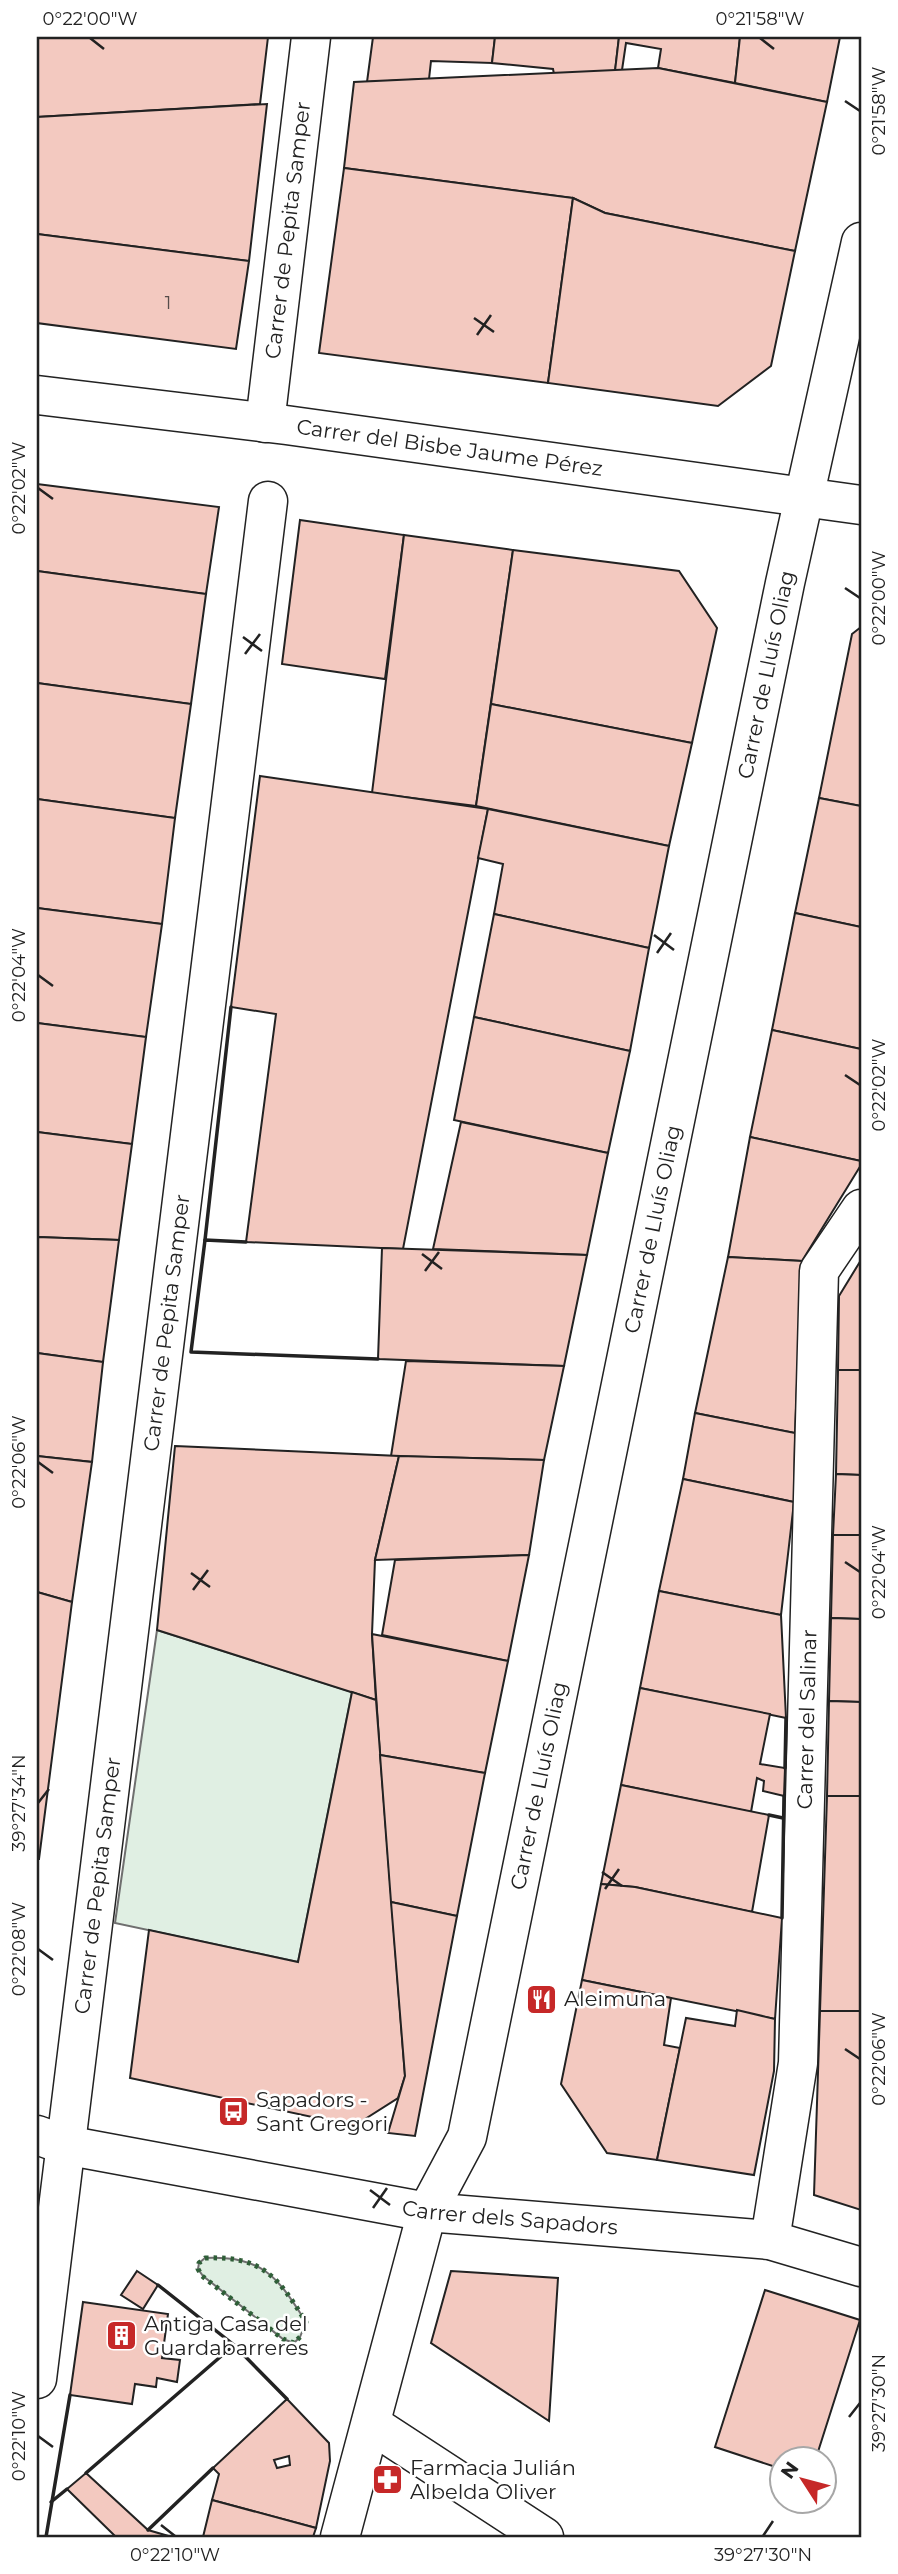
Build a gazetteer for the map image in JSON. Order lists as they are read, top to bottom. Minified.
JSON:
{"streets":{"street":["Carrer de Pepita Samper","Carrer del Bisbe Jaume Pérez","Carrer de Lluís Oliag","Carrer del Salinar","Carrer dels Sapadors"]},"crossings":[["Carrer de Pepita Samper","Carrer del Bisbe Jaume Pérez"],["Carrer de Pepita Samper","Carrer dels Sapadors"],["Carrer del Bisbe Jaume Pérez","Carrer de Lluís Oliag"],["Carrer de Lluís Oliag","Carrer dels Sapadors"],["Carrer del Salinar","Carrer dels Sapadors"]],"places":{"restaurant":["Aleimuna"],"bus stop":["Sapadors - Sant Gregori"],"building":["Antiga Casa del Guardabarreres"],"pharmacy":["Farmacia Julián Albelda Oliver"]},"house_numbers":["1"],"north":"top left","coordinates":["0°22'00\"W","0°21'58\"W","0°22'02\"W","0°22'04\"W","0°22'06\"W","39°27'34\"N","0°22'08\"W","39°27'30\"N","0°22'10\"W"]}
